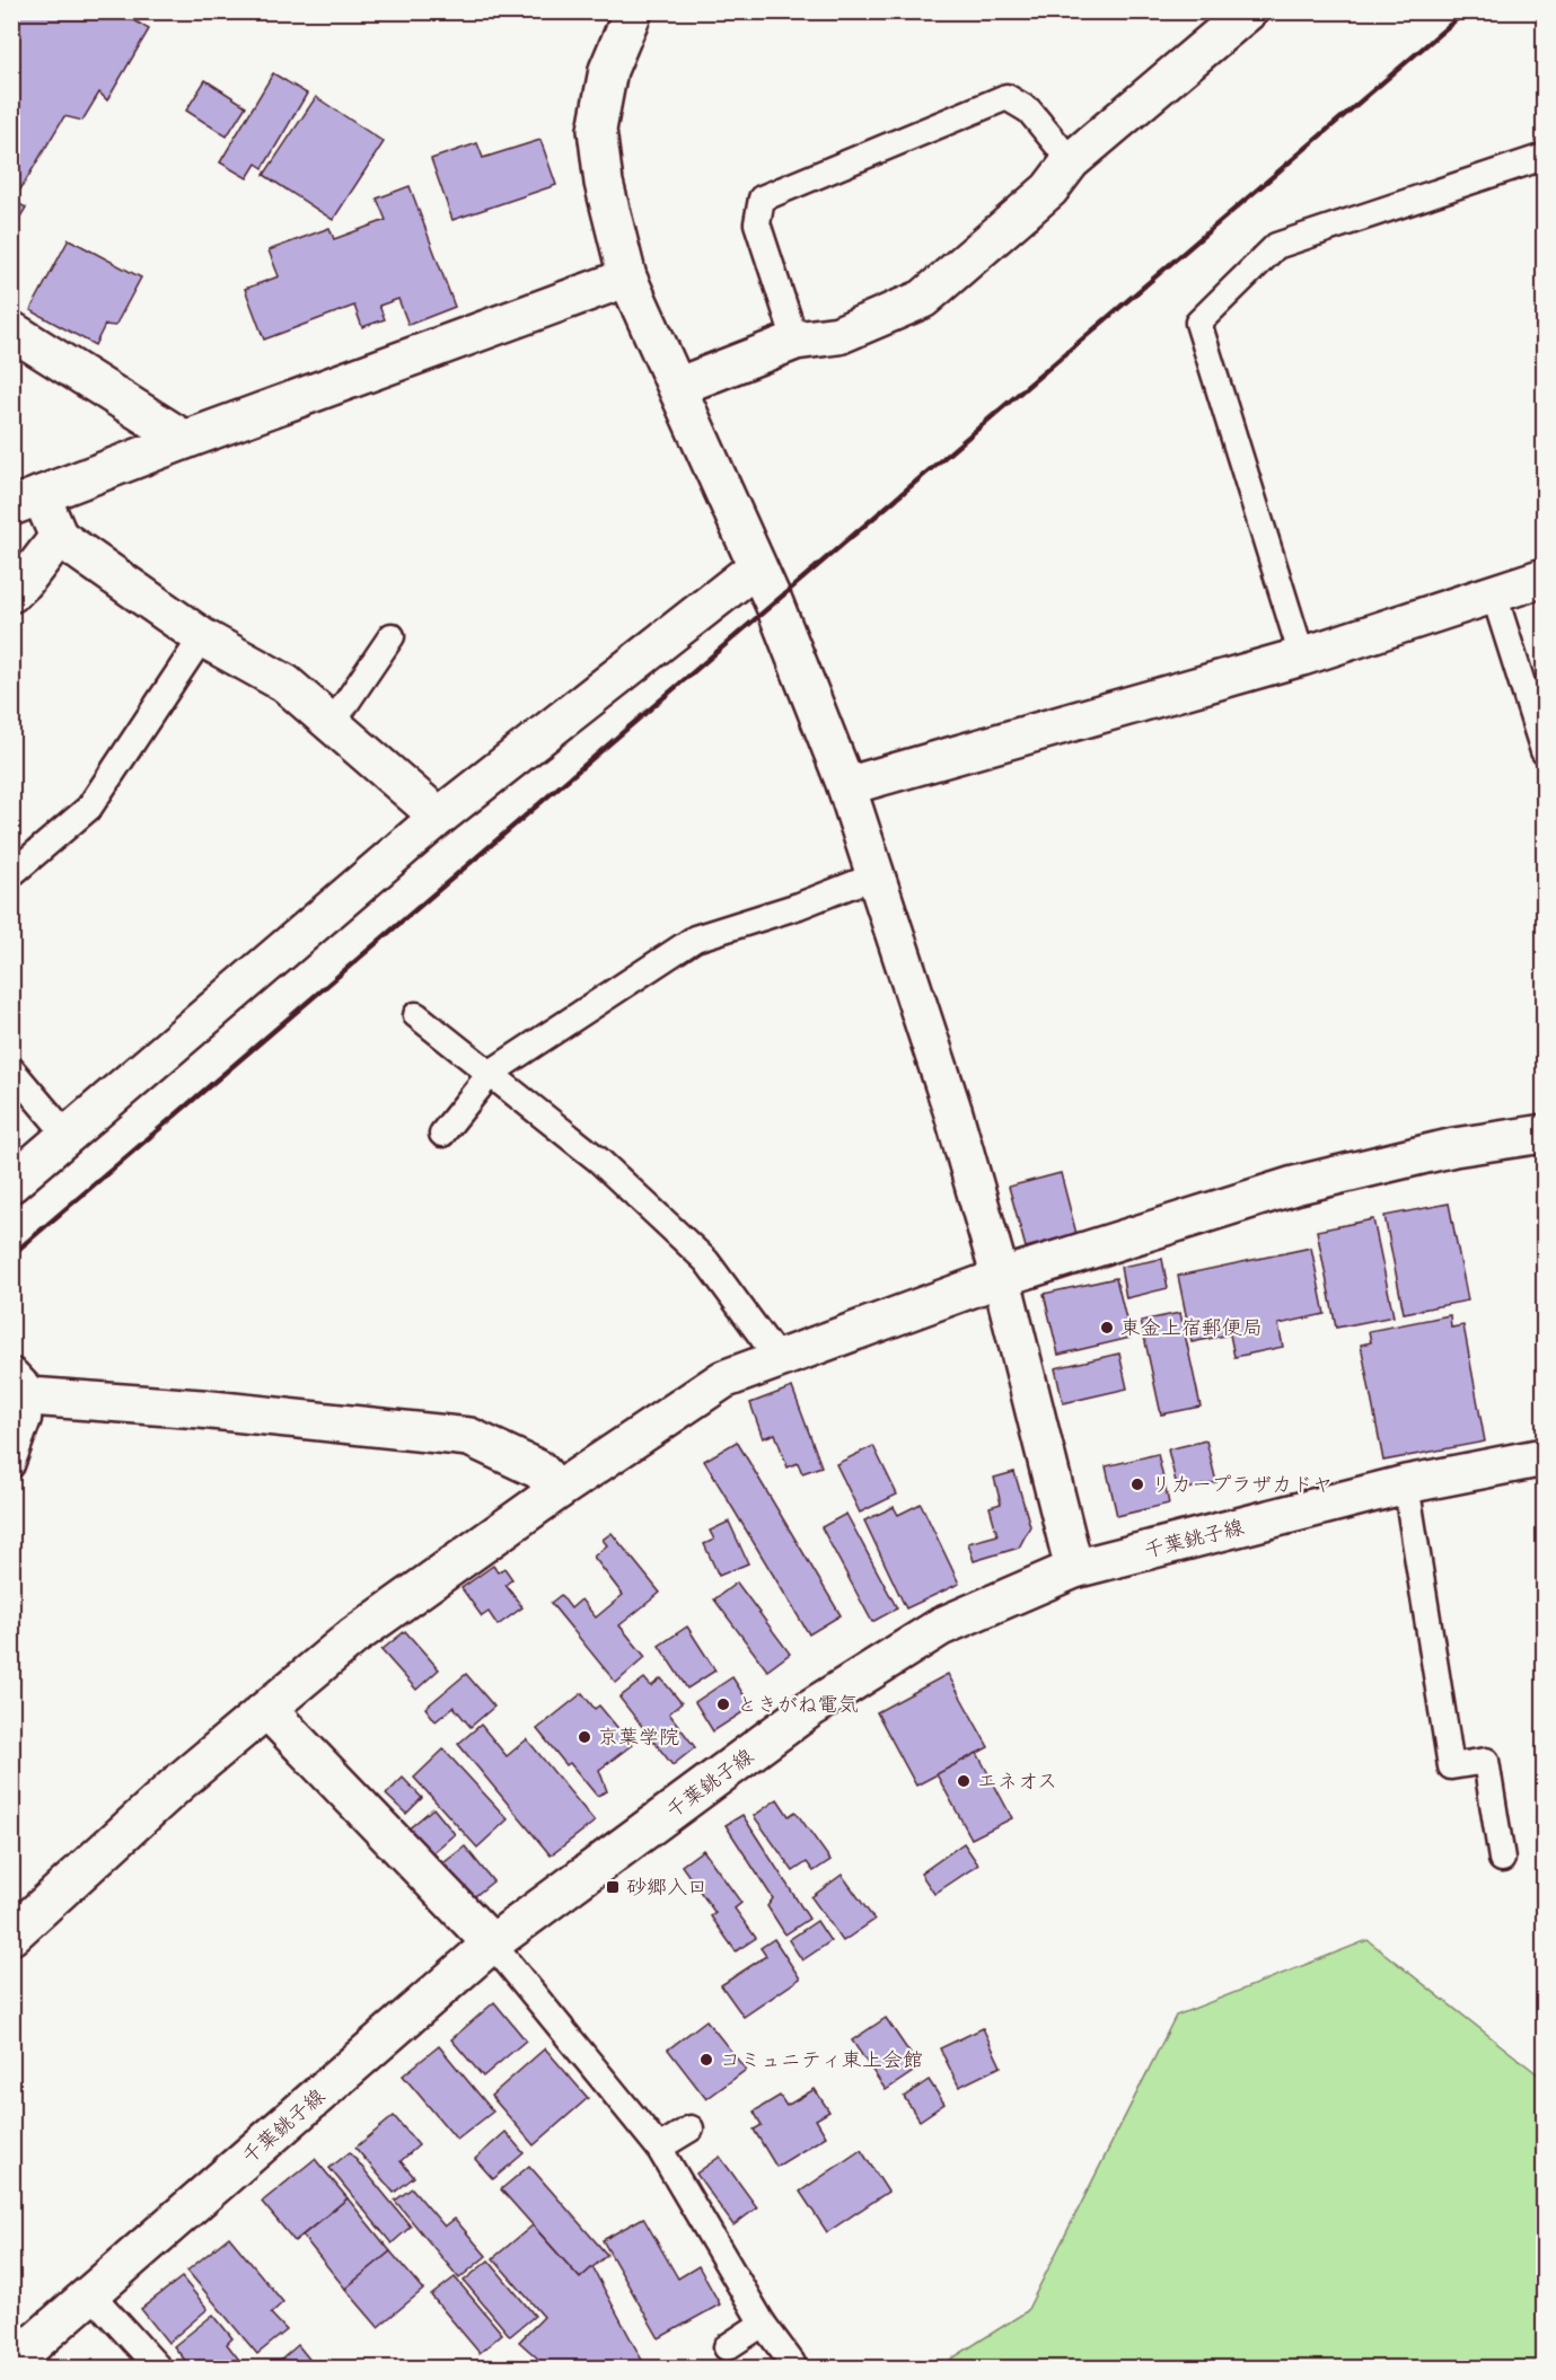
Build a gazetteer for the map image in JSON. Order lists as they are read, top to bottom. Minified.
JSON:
{"streets":{"street":["千葉銚子線"]},"places":{"other":["東金上宿郵便局","リカープラザカドヤ","ときがね電気","京葉学院","エネオス","コミュニティ東上会館"],"transit":["砂郷入口"]}}
